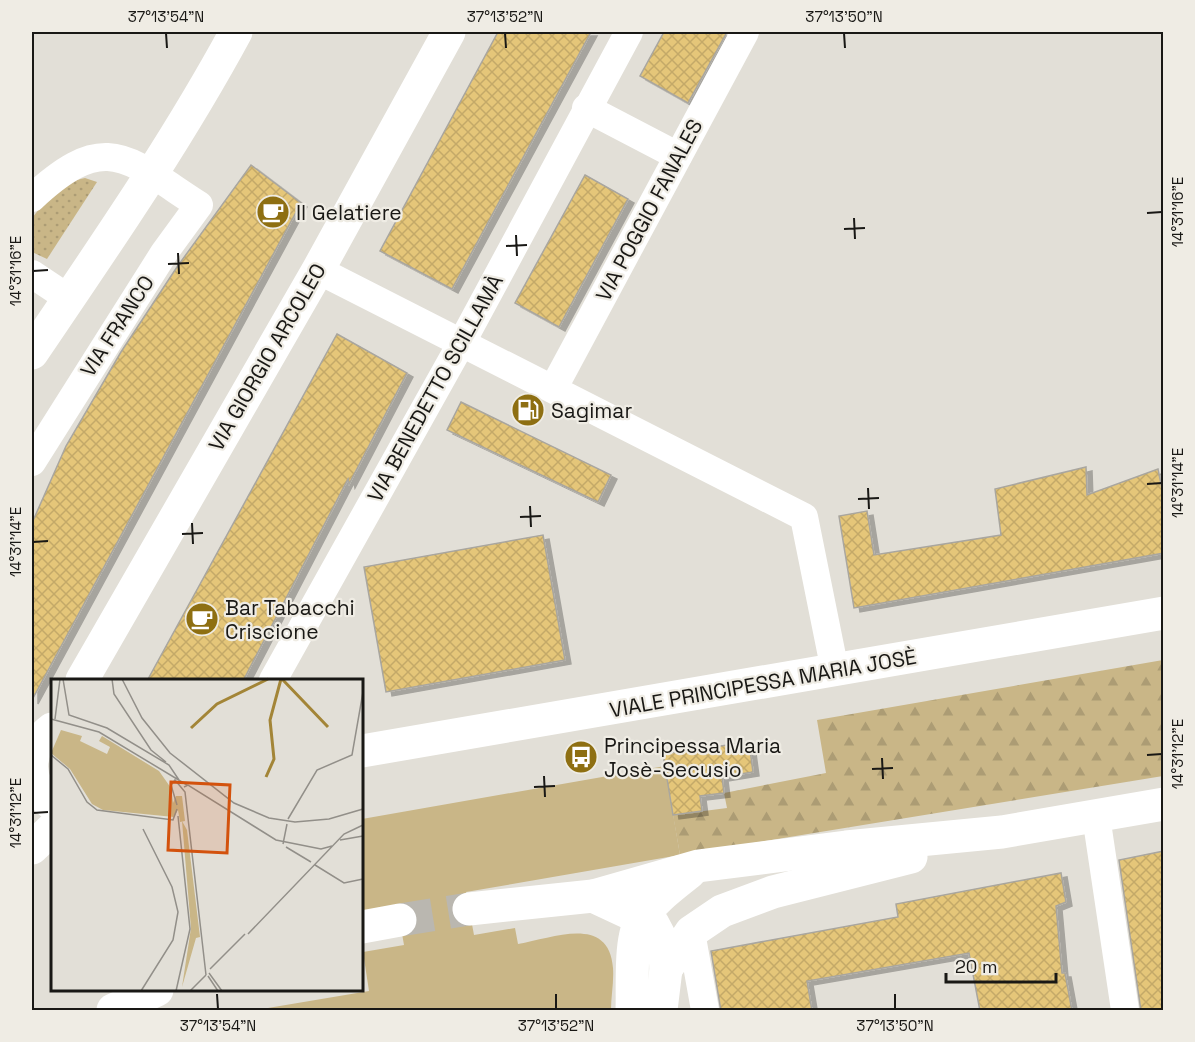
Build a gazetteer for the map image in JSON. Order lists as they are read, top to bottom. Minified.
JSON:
{"streets":{"main road":["VIA GIORGIO ARCOLEO","VIALE PRINCIPESSA MARIA JOSÈ"],"street":["VIA POGGIO FANALES","VIA FRANCO","VIA BENEDETTO SCILLAMÀ"]},"places":{"cafe":["Il Gelatiere","Bar Tabacchi Criscione"],"fuel station":["Sagimar"],"bus stop":["Principessa Maria Josè-Secusio"]},"scale_bar":"20 m","coordinates":["37°13'54\"N","37°13'52\"N","37°13'50\"N","14°31'16\"E","14°31'14\"E","14°31'12\"E"]}
